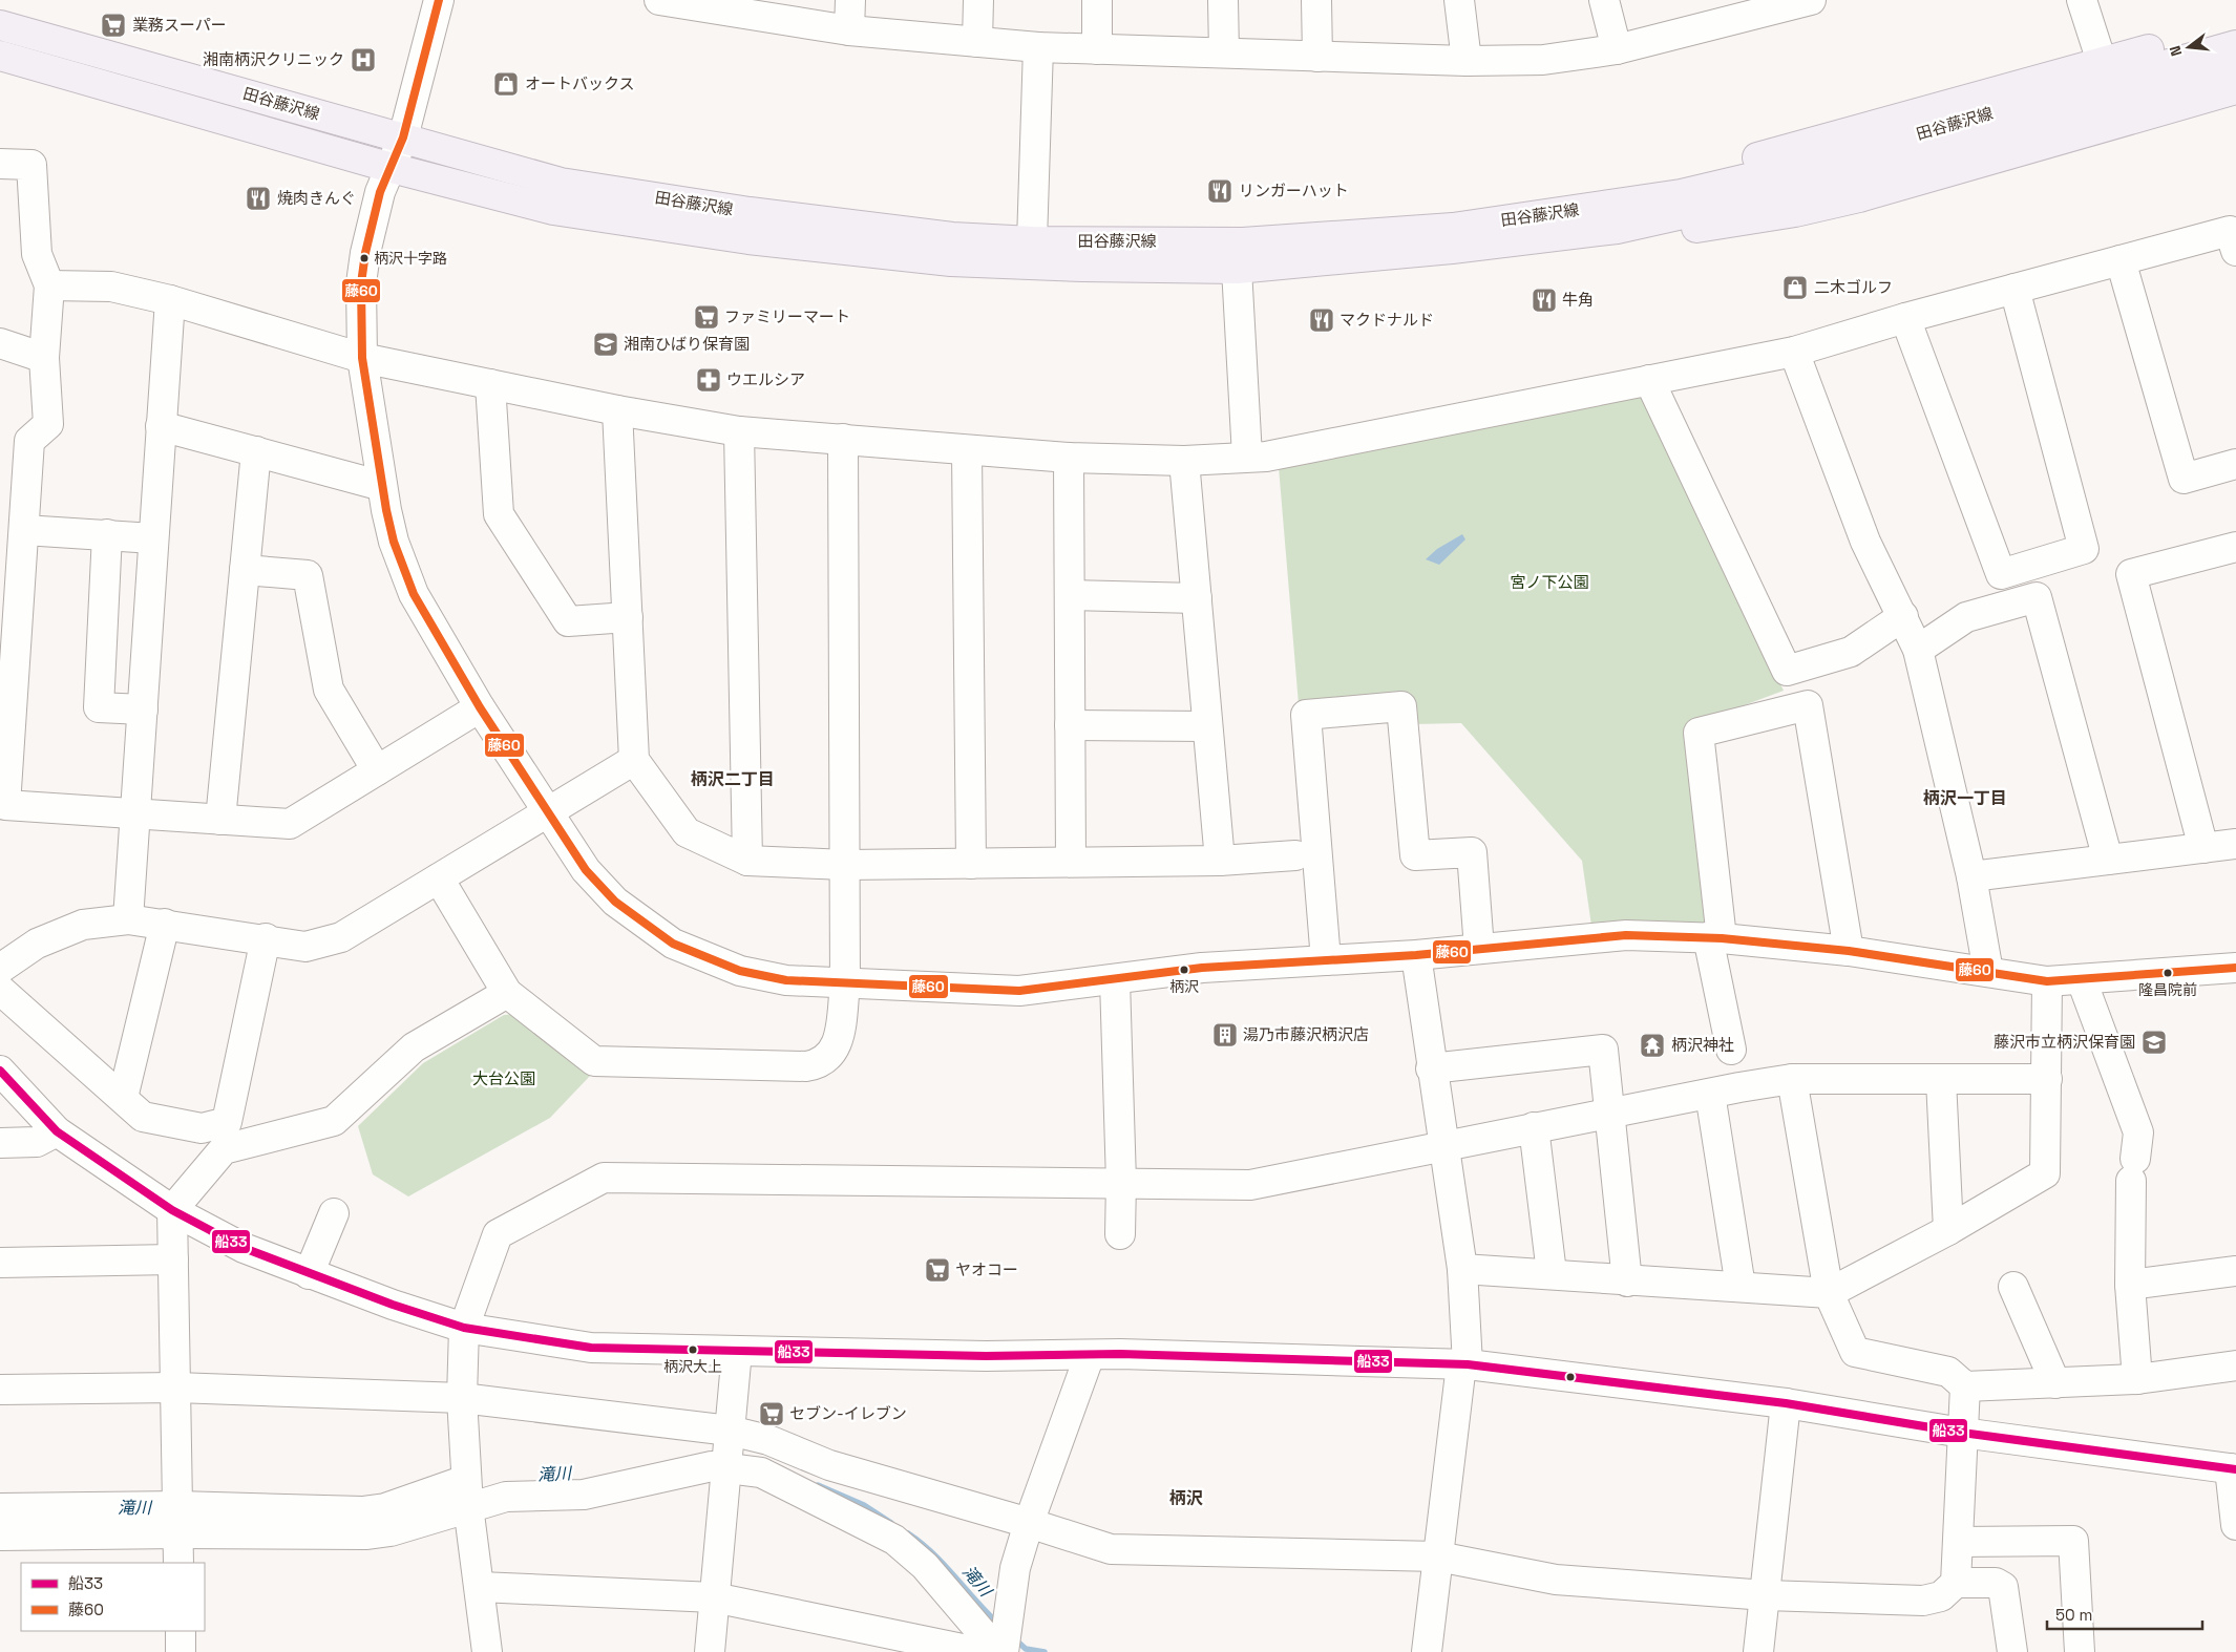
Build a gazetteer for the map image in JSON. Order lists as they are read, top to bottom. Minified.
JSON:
{"streets":{"main road":["田谷藤沢線"]},"districts":["柄沢二丁目","柄沢一丁目","柄沢"],"water":["滝川"],"parks":["宮ノ下公園","大台公園"],"places":{"supermarket":["業務スーパー","ファミリーマート","ヤオコー","セブン-イレブン"],"hospital":["湘南柄沢クリニック"],"shop":["オートバックス","二木ゴルフ"],"restaurant":["リンガーハット","焼肉きんぐ","牛角","マクドナルド"],"other":["柄沢十字路","柄沢","隆昌院前","柄沢大上"],"school or university":["湘南ひばり保育園","藤沢市立柄沢保育園"],"pharmacy":["ウエルシア"],"building":["湯乃市藤沢柄沢店"],"temple":["柄沢神社"]},"lines":["transit line 藤60","transit line 船33"],"legend":["船33","藤60"],"scale_bar":"50 m","north":"left"}
